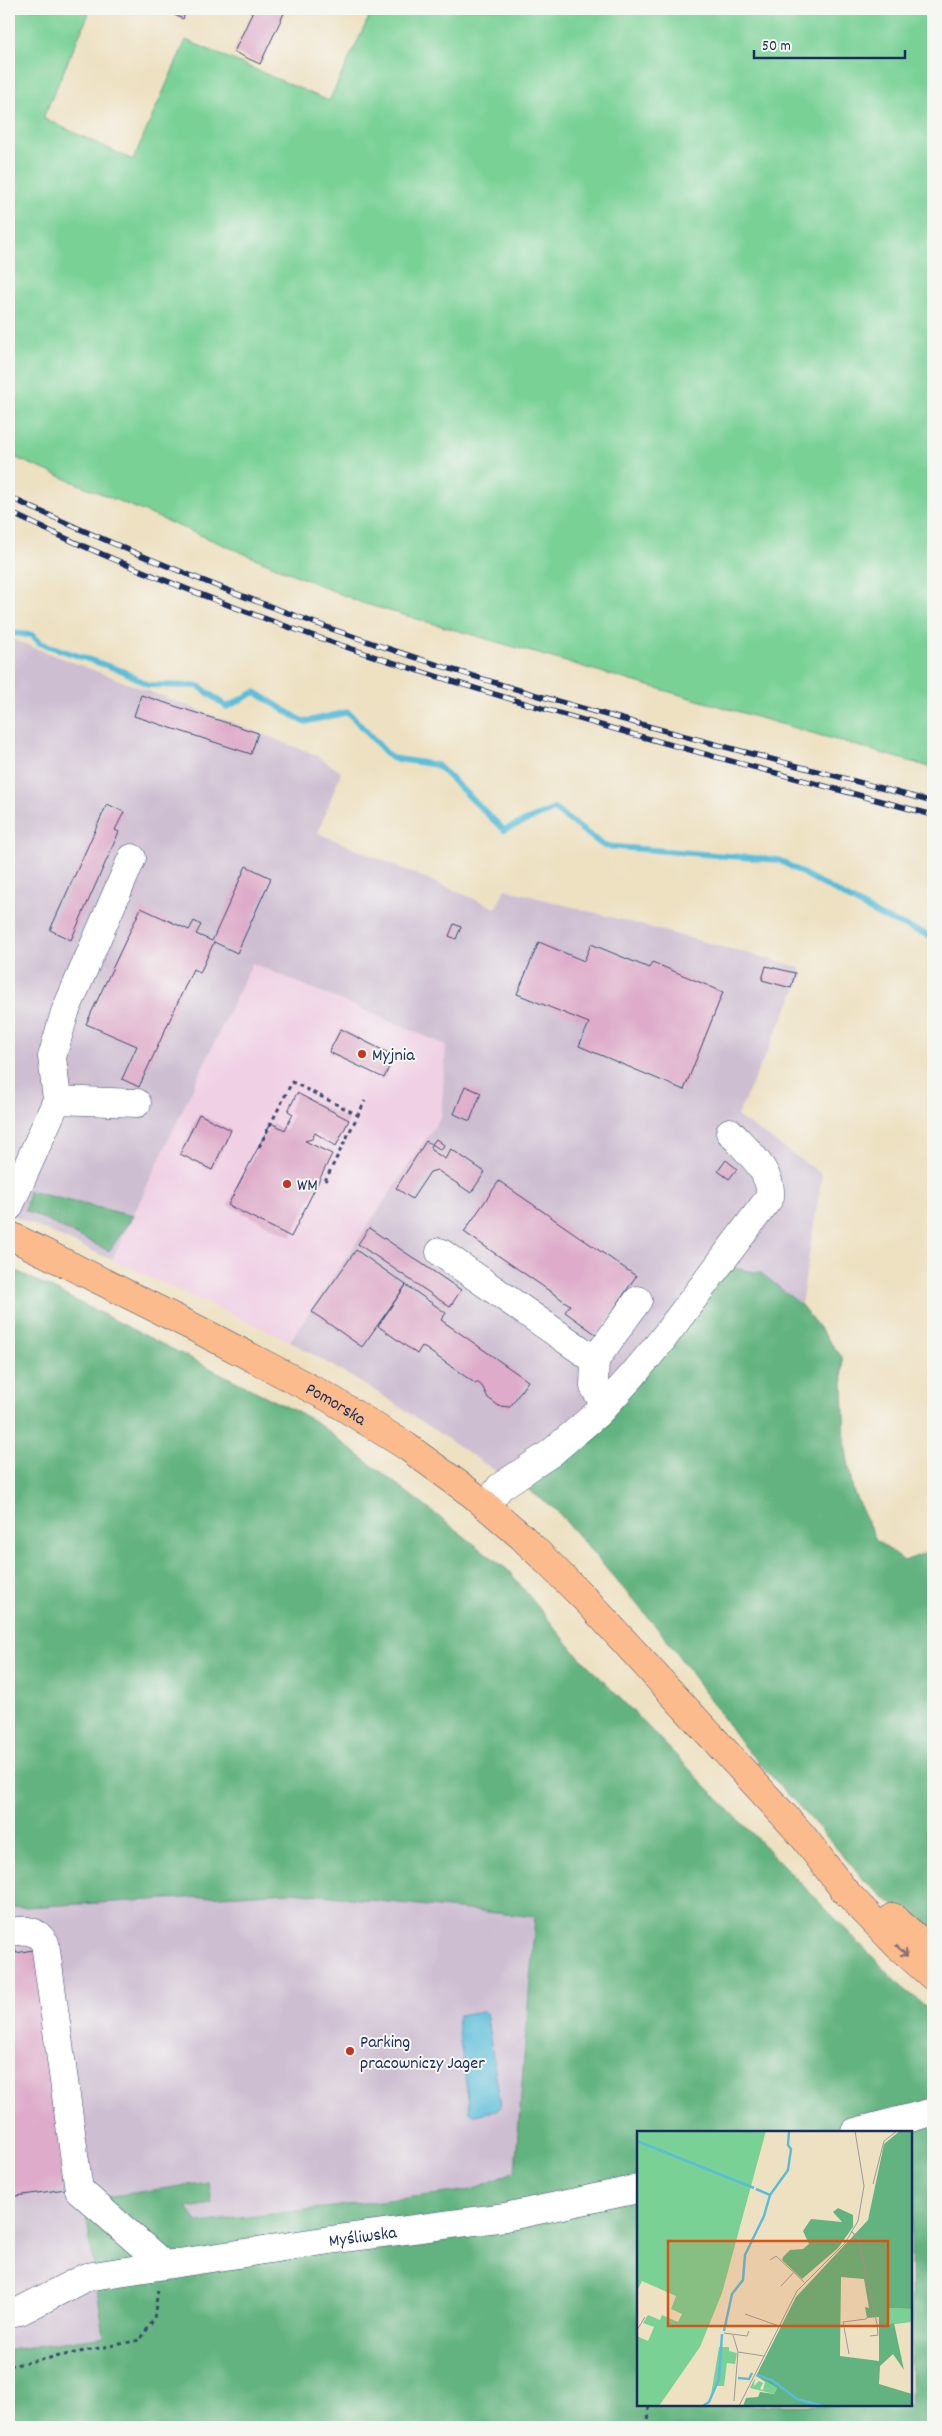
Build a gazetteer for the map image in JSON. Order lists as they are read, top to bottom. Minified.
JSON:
{"streets":{"main road":["Pomorska"],"street":["Myśliwska"]},"places":["Myjnia","WM","Parking pracowniczy Jager"],"scale_bar":"50 m"}
